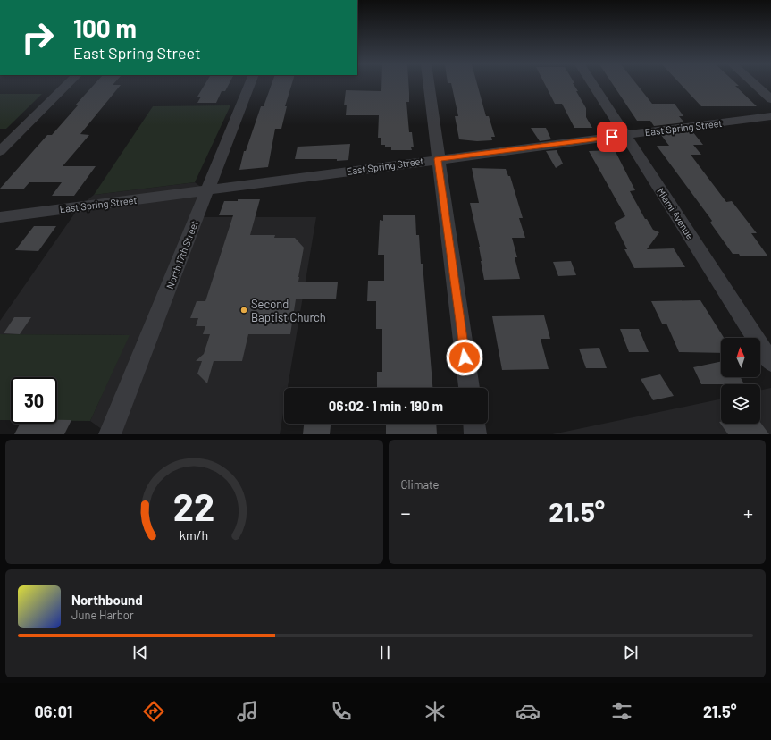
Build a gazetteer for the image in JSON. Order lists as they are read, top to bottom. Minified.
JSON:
{"streets":{"street":["East Spring Street","Miami Avenue","North 17th Street"]},"crossings":[["East Spring Street","Miami Avenue"],["East Spring Street","North 17th Street"]],"places":["Second Baptist Church"],"north":"top","page":{"turn":["100 m","East Spring Street"],"limit":"30","trip":"06:02 · 1 min · 190 m","tile":"Climate","heat":["−","21.5°","+"],"song":["Northbound","June Harbor"],"tabs":["06:01","21.5°"],"gauge":["22","km/h"]}}
